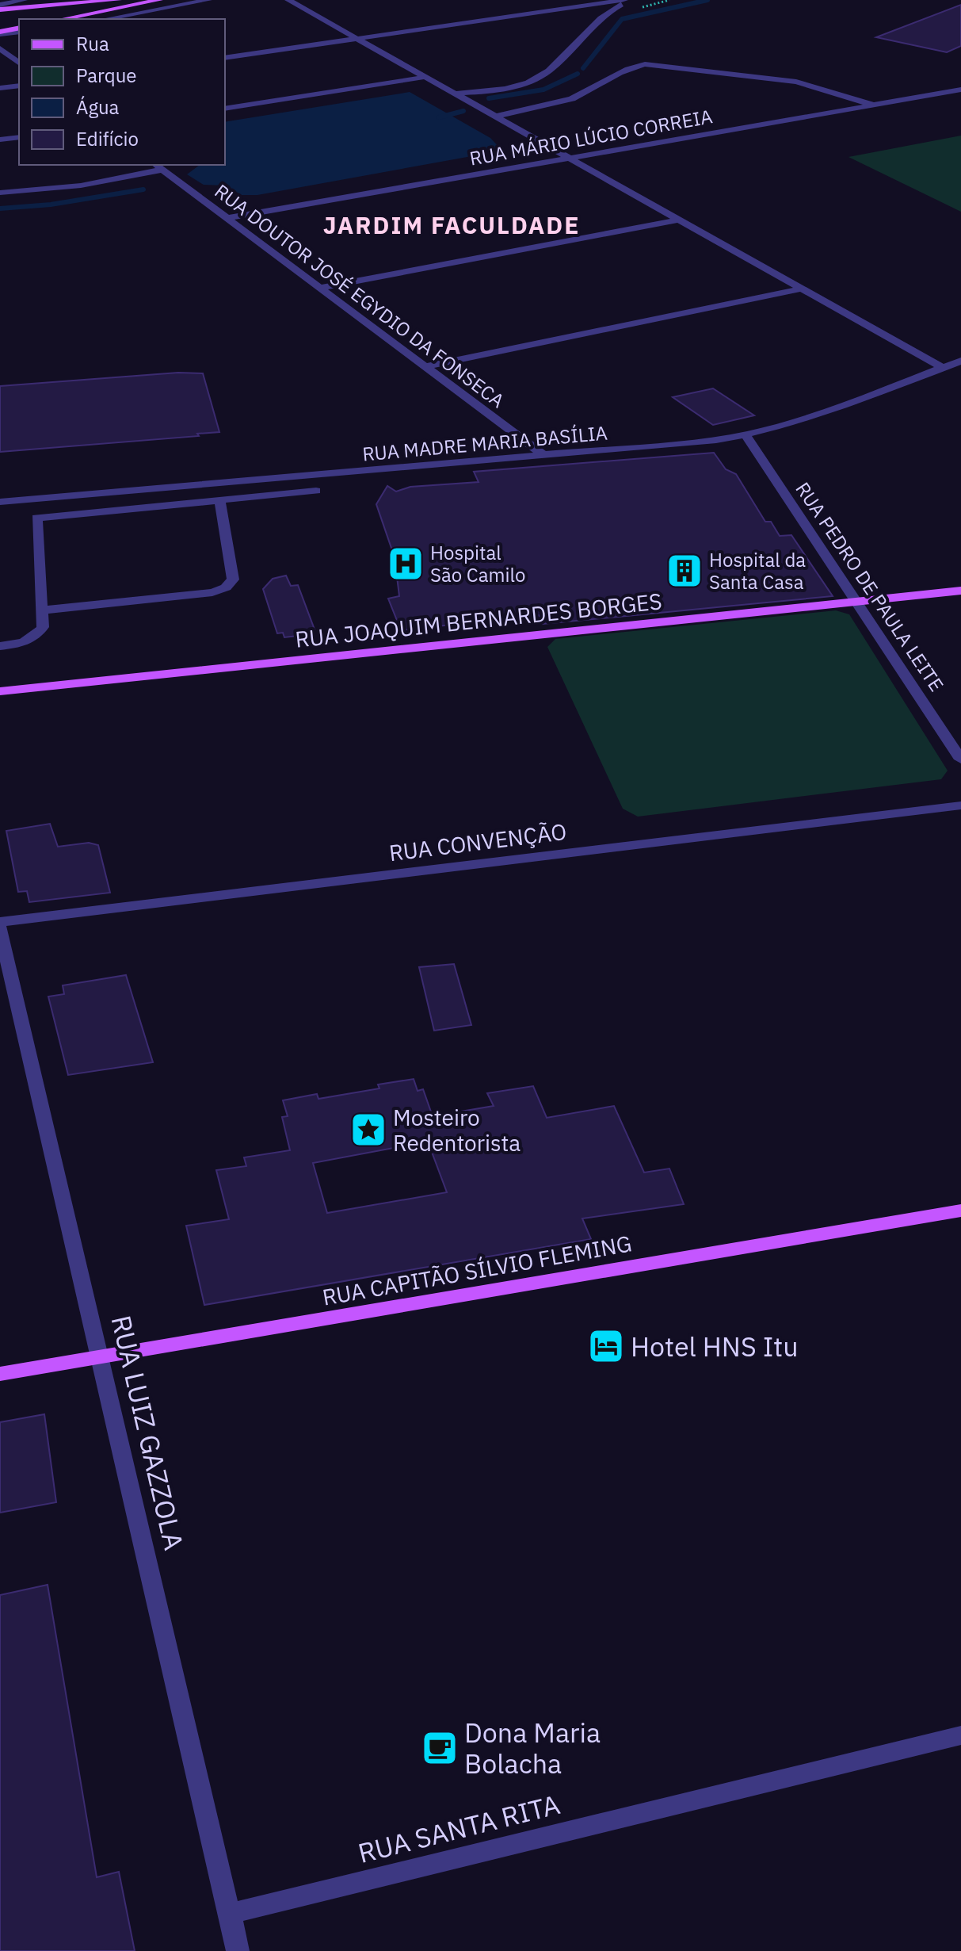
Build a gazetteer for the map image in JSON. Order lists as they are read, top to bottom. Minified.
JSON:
{"streets":{"main road":["RUA JOAQUIM BERNARDES BORGES","RUA CAPITÃO SÍLVIO FLEMING"],"street":["RUA MÁRIO LÚCIO CORREIA","RUA DOUTOR JOSÉ EGYDIO DA FONSECA","RUA MADRE MARIA BASÍLIA","RUA PEDRO DE PAULA LEITE","RUA CONVENÇÃO","RUA LUIZ GAZZOLA","RUA SANTA RITA"]},"crossings":[["RUA MÁRIO LÚCIO CORREIA","RUA DOUTOR JOSÉ EGYDIO DA FONSECA"],["RUA DOUTOR JOSÉ EGYDIO DA FONSECA","RUA MADRE MARIA BASÍLIA"],["RUA MADRE MARIA BASÍLIA","RUA PEDRO DE PAULA LEITE"],["RUA PEDRO DE PAULA LEITE","RUA JOAQUIM BERNARDES BORGES"],["RUA CAPITÃO SÍLVIO FLEMING","RUA LUIZ GAZZOLA"],["RUA LUIZ GAZZOLA","RUA SANTA RITA"]],"districts":["JARDIM FACULDADE"],"places":{"hospital":["Hospital São Camilo"],"building":["Hospital da Santa Casa"],"place":["Mosteiro Redentorista"],"hotel":["Hotel HNS Itu"],"cafe":["Dona Maria Bolacha"]},"legend":["Rua","Parque","Água","Edifício"]}
